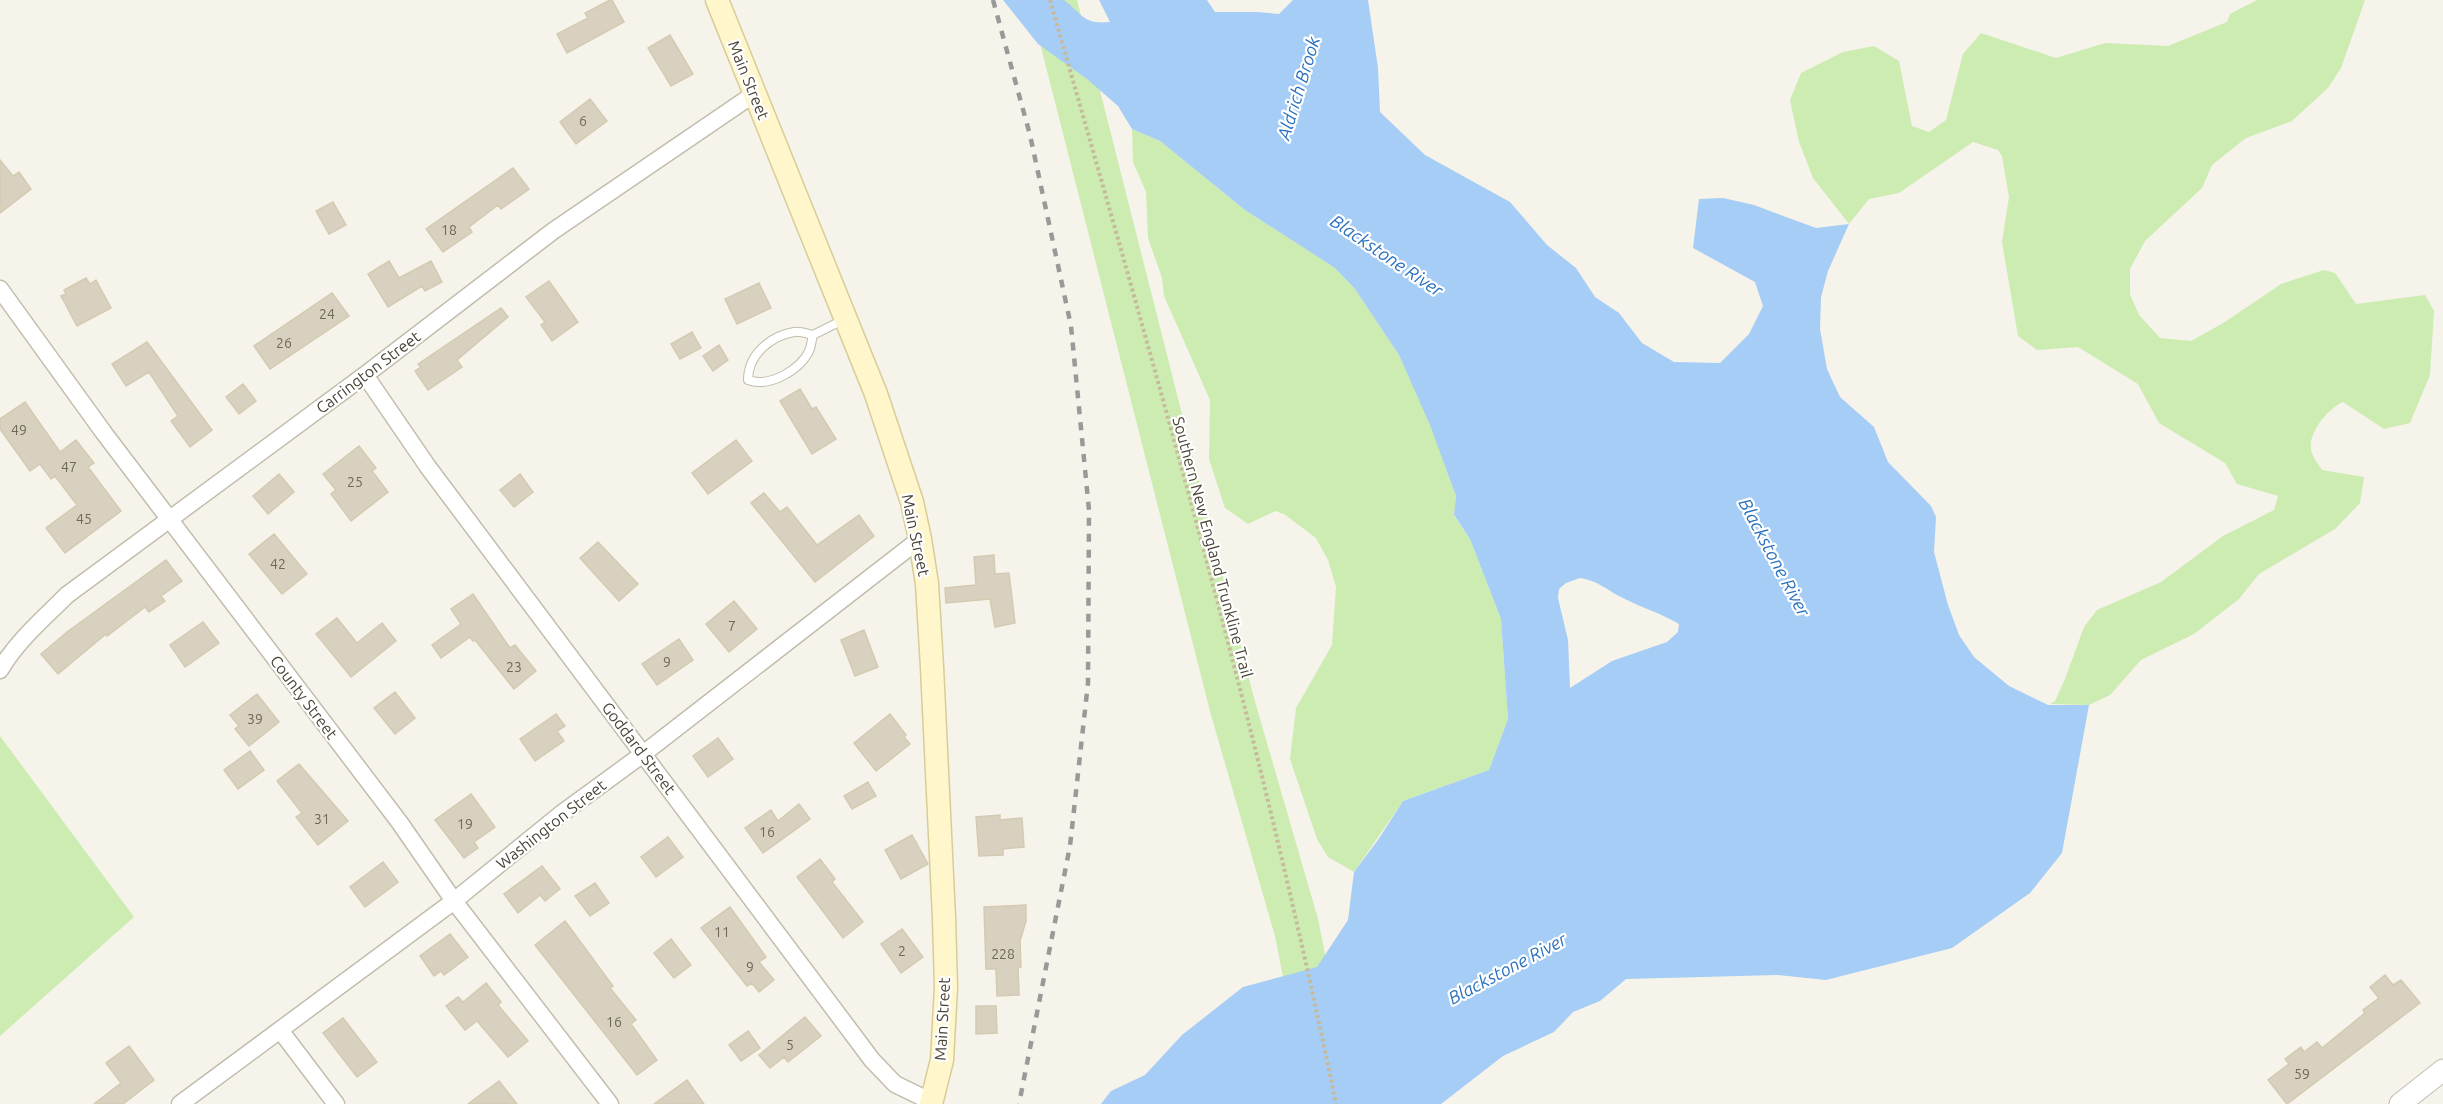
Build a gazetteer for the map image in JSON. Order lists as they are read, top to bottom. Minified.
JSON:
{"streets":{"main road":["Main Street"],"street":["Carrington Street","County Street","Goddard Street","Washington Street"],"path":["Southern New England Trunkline Trail"]},"crossings":[["Main Street","Carrington Street"],["Main Street","Goddard Street"],["Main Street","Washington Street"],["Carrington Street","County Street"],["Carrington Street","Goddard Street"],["County Street","Washington Street"],["Goddard Street","Washington Street"]],"water":["Aldrich Brook","Blackstone River"],"house_numbers":["6","18","24","26","49","47","25","45","42","7","9","23","39","31","19","16","11","2","228","9","16","5","59"]}
